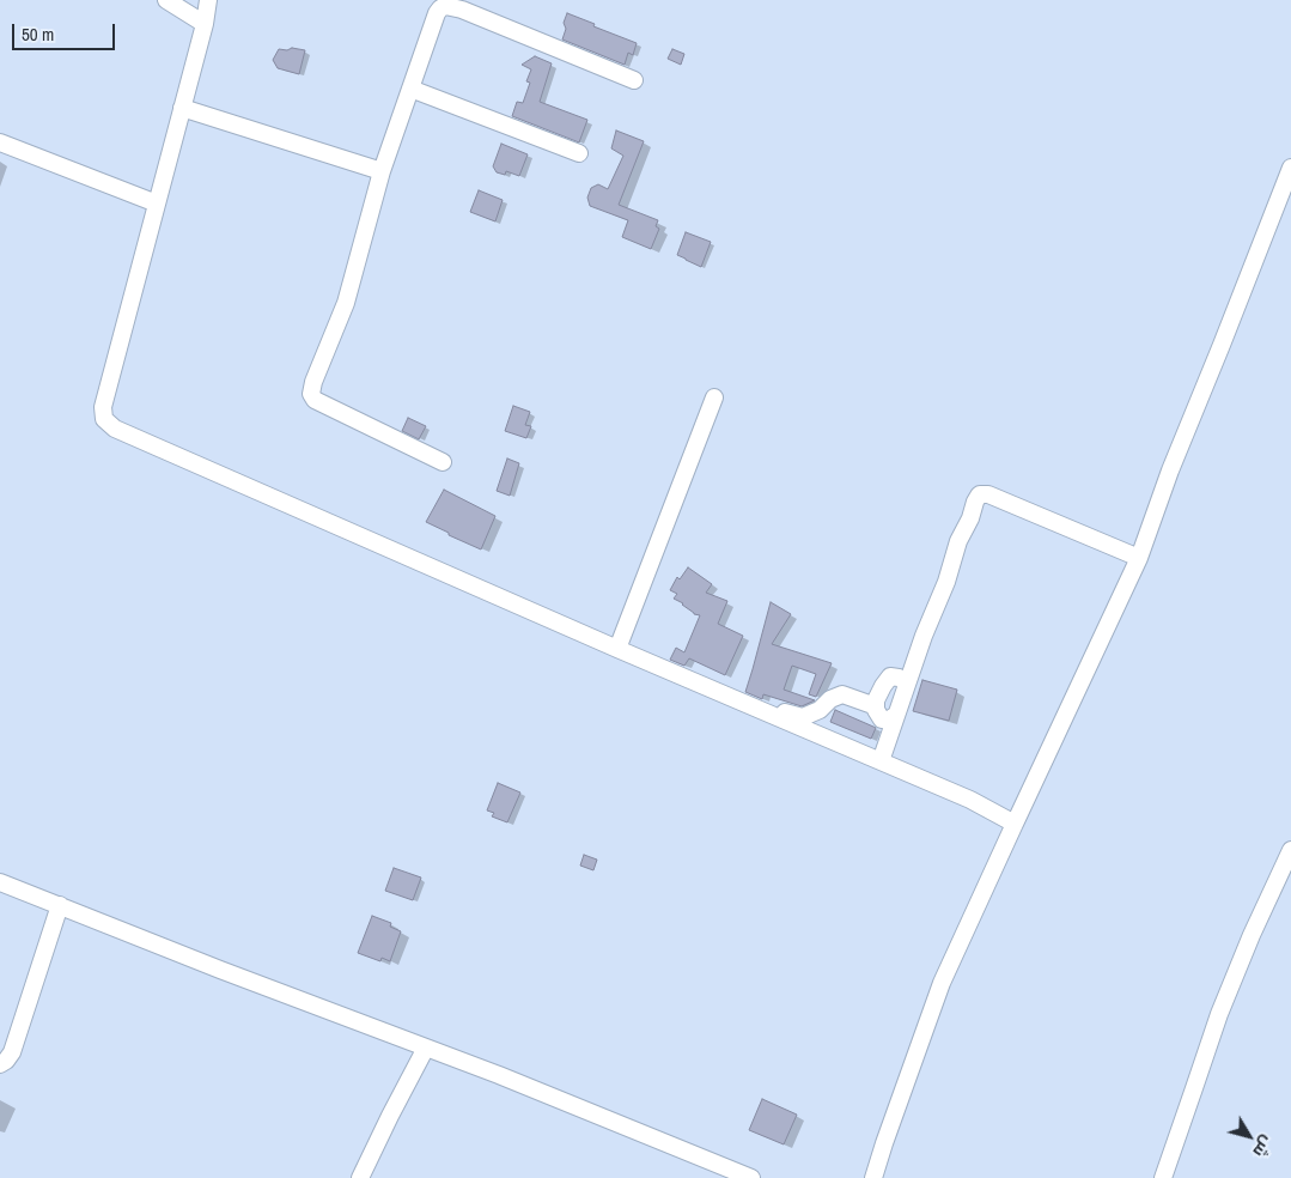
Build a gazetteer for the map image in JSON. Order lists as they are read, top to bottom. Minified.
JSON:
{"scale_bar":"50 m","north":"bottom right"}
